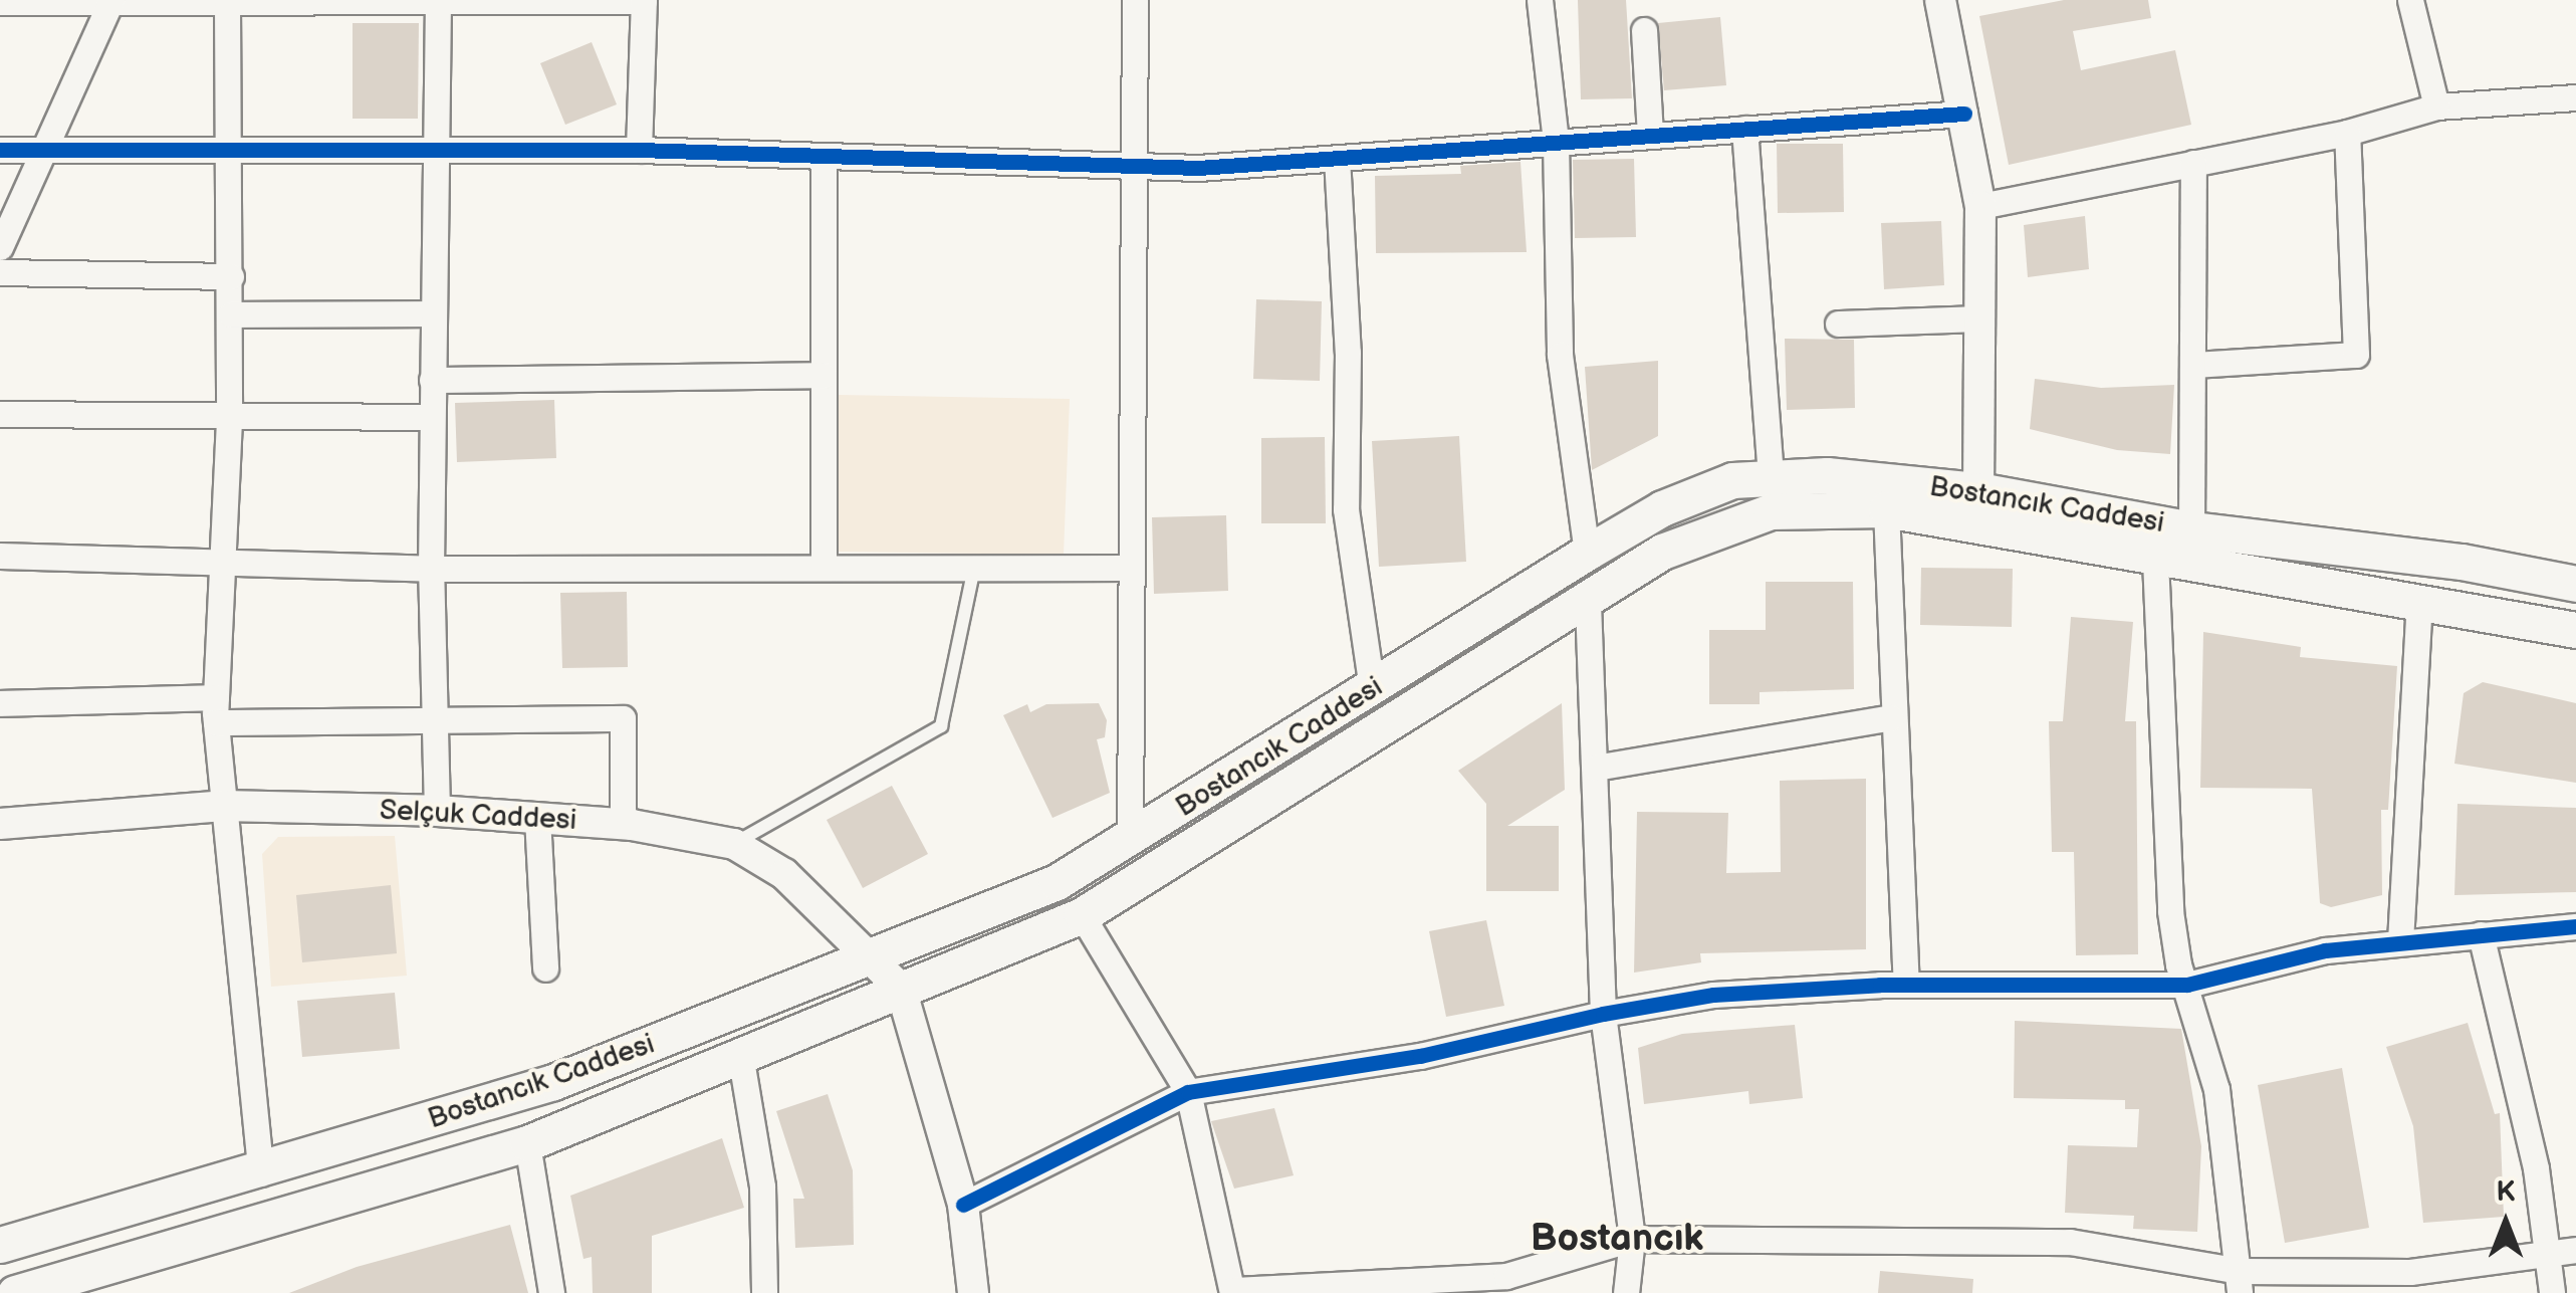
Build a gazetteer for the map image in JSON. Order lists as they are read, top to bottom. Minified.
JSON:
{"streets":{"main road":["Bostancık Caddesi"],"street":["Selçuk Caddesi"]},"crossings":[["Bostancık Caddesi","Selçuk Caddesi"]],"districts":["Bostancık"],"north":"top"}
